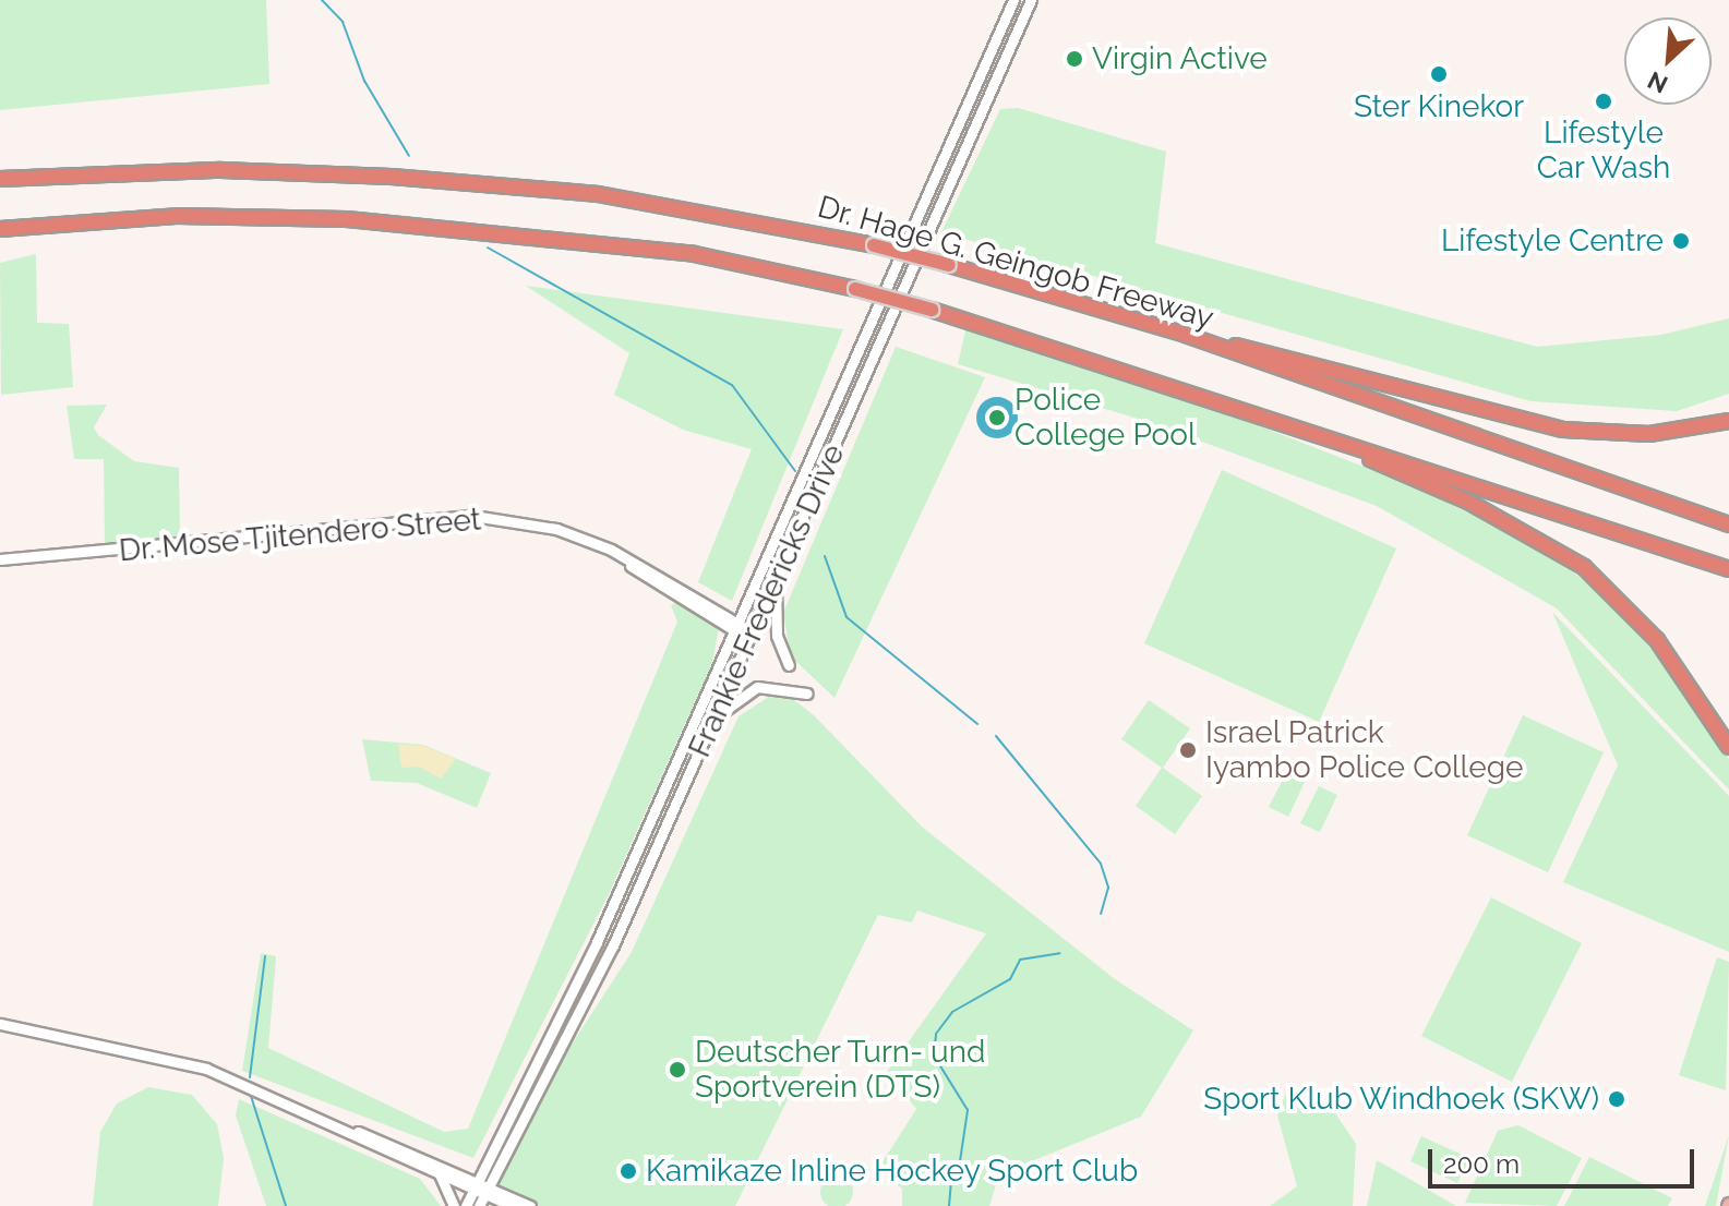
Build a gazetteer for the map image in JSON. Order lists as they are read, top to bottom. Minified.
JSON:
{"streets":{"highway":["Dr. Hage G. Geingob Freeway"],"main road":["Dr. Mose Tjitendero Street","Frankie Fredericks Drive"]},"crossings":[["Dr. Mose Tjitendero Street","Frankie Fredericks Drive"]],"places":["Virgin Active","Ster Kinekor","Lifestyle Car Wash","Lifestyle Centre","Police College Pool","Israel Patrick Iyambo Police College","Deutscher Turn- und Sportverein (DTS)","Sport Klub Windhoek (SKW)","Kamikaze Inline Hockey Sport Club"],"scale_bar":"200 m","north":"bottom left"}
